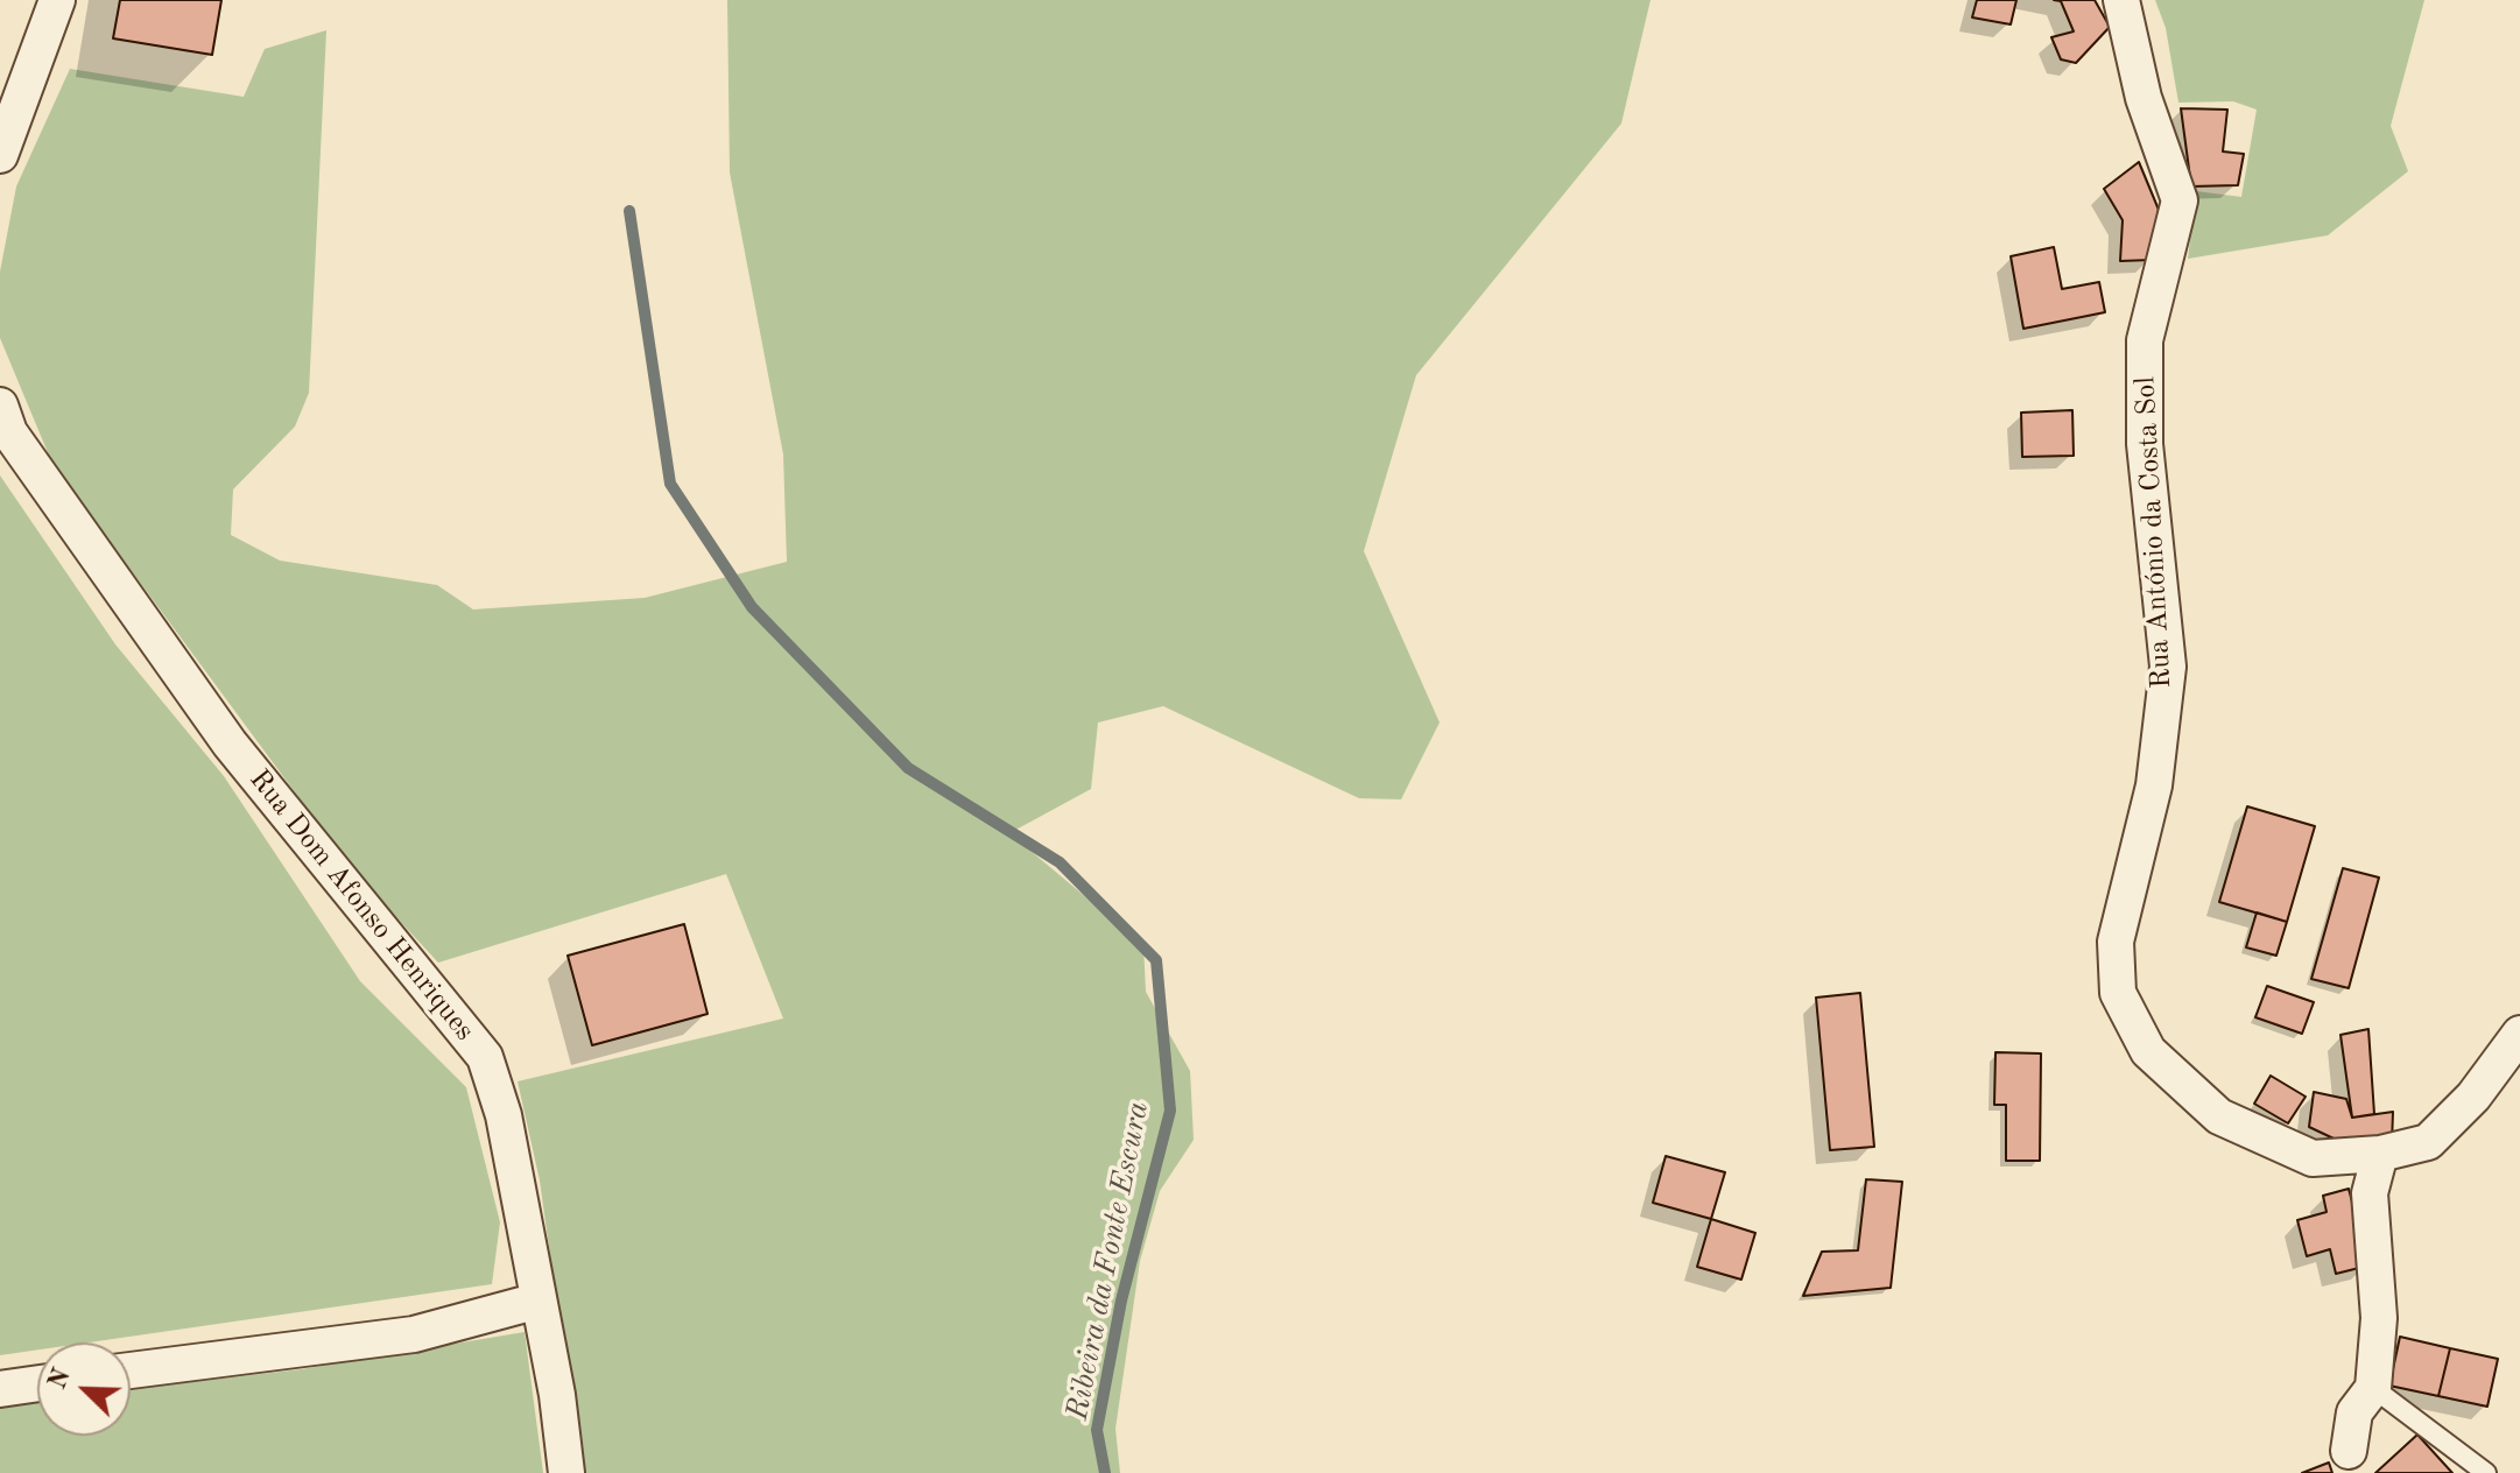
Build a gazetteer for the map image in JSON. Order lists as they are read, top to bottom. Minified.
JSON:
{"streets":{"street":["Rua António da Costa Sol","Rua Dom Afonso Henriques"]},"water":["Ribeira da Fonte Escura"],"north":"top left"}
